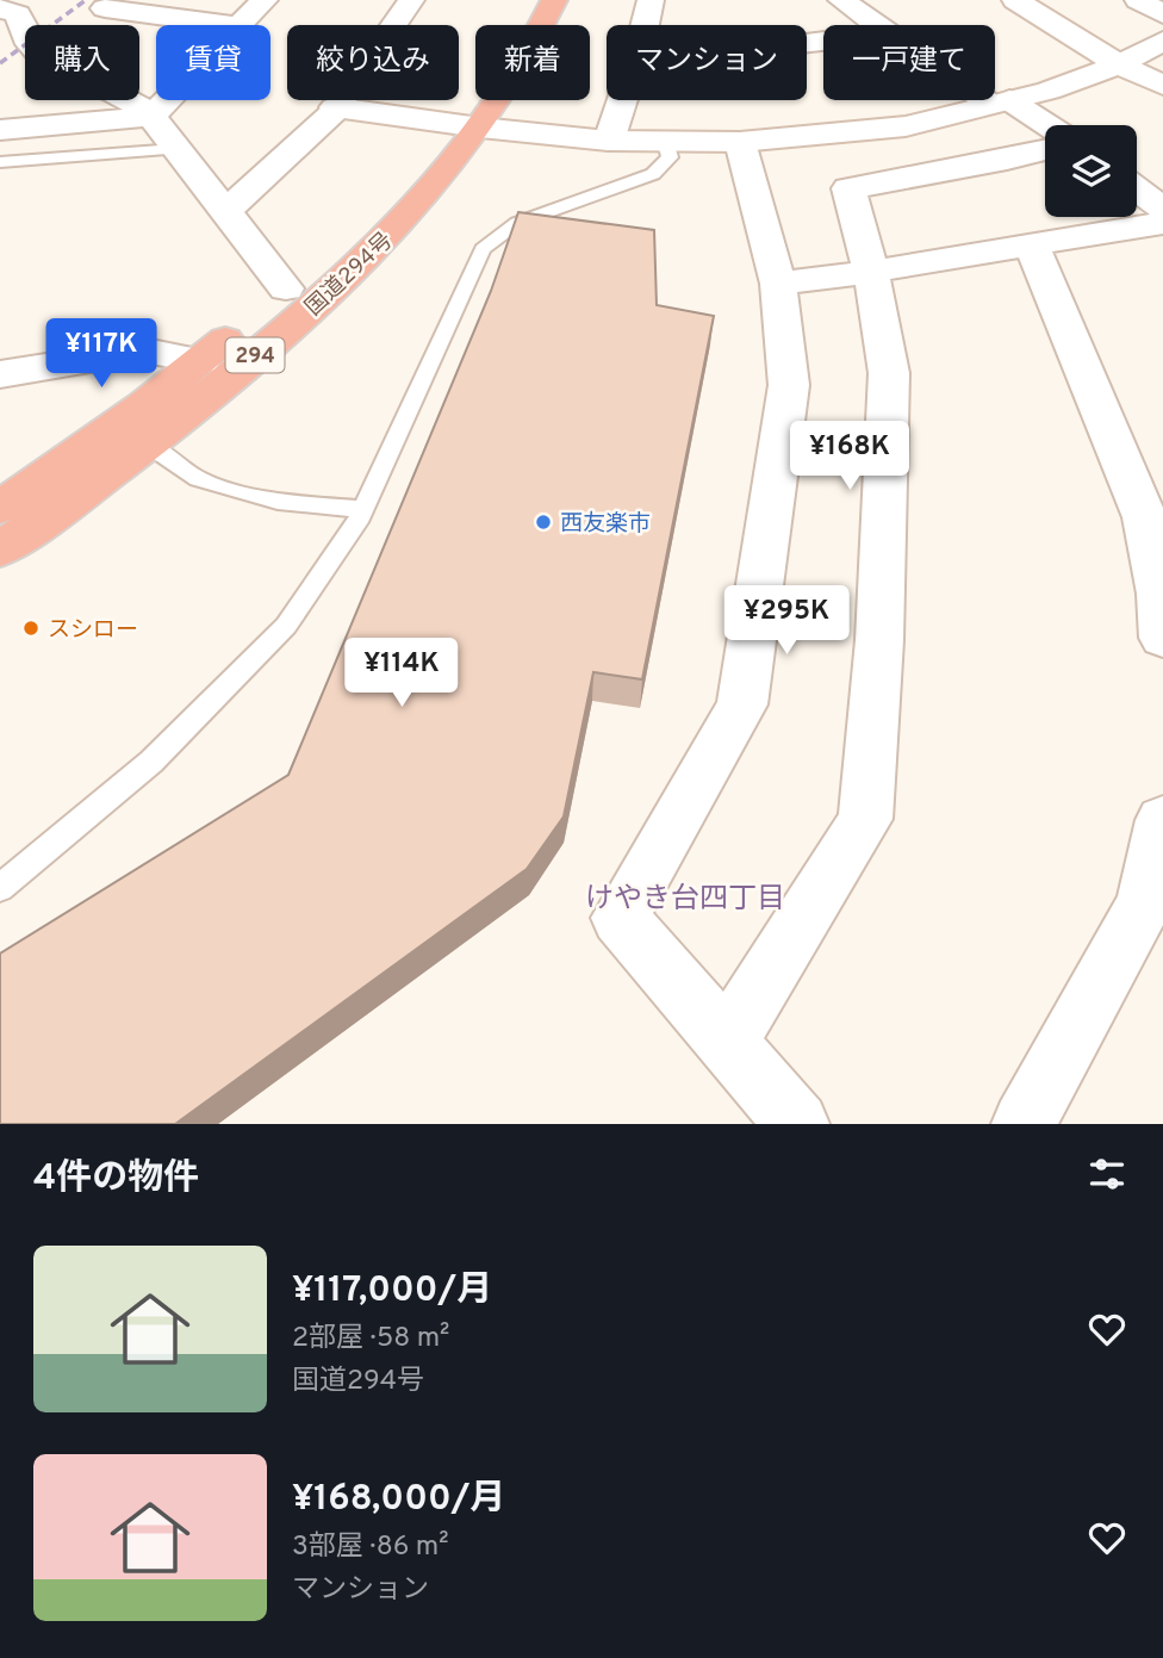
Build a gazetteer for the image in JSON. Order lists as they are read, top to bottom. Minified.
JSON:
{"streets":{"highway":["国道294号","294"]},"districts":["けやき台四丁目"],"places":["西友楽市","スシロー"],"page":{"chip":["購入","賃貸","絞り込み","新着","マンション","一戸建て"],"price":["¥117K","¥168K","¥295K","¥114K"],"heading":"4件の物件","list":[{"name":"¥117,000/月","note":"2部屋 · 58 m² · 国道294号"},{"name":"¥168,000/月","note":"3部屋 · 86 m² · マンション"}]}}
